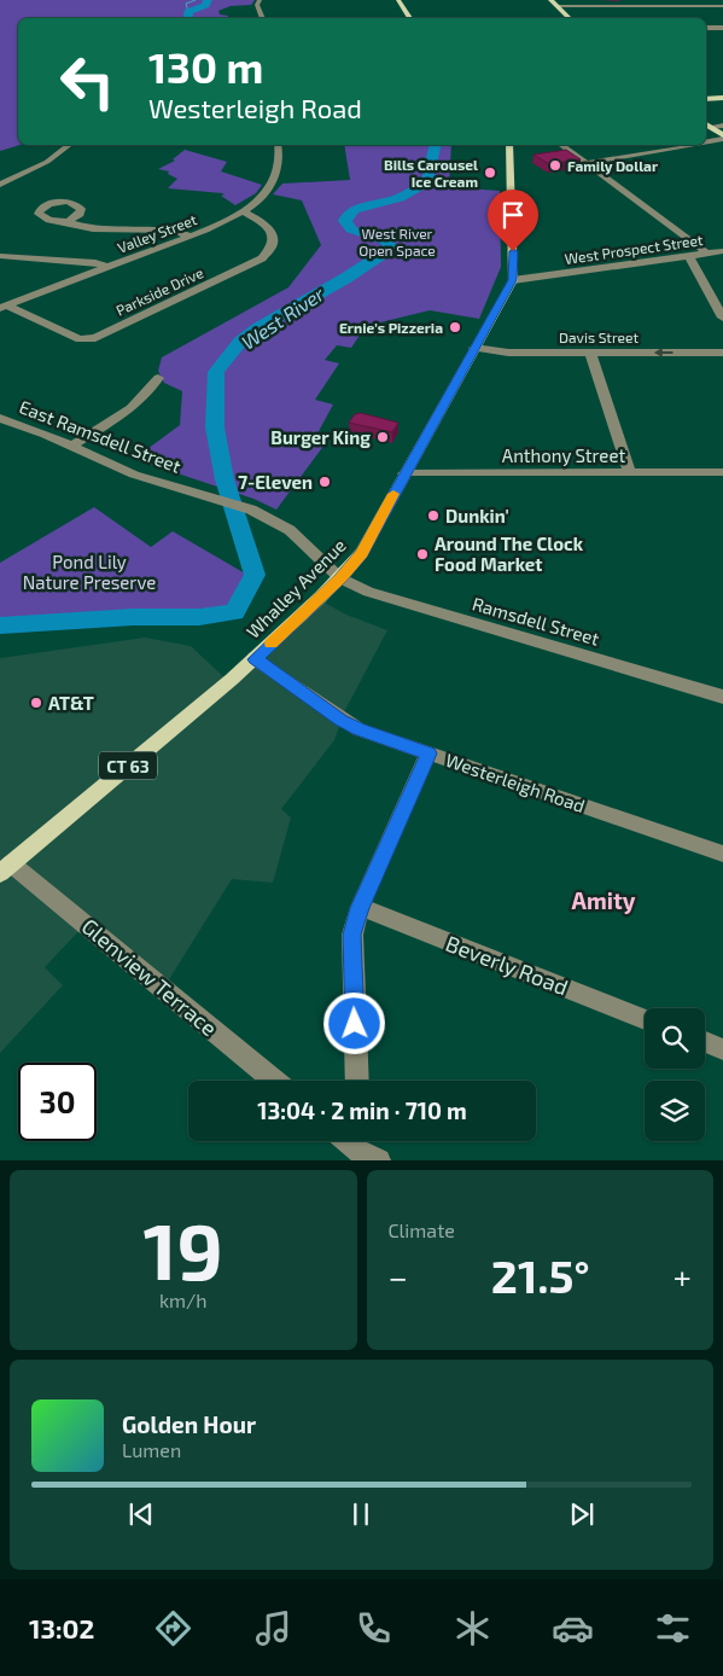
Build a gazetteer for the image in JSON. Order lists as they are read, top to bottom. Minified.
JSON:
{"streets":{"main road":["Whalley Avenue","CT 63"],"street":["Valley Street","West Prospect Street","Parkside Drive","Davis Street","East Ramsdell Street","Anthony Street","Ramsdell Street","Westerleigh Road","Beverly Road","Glenview Terrace"]},"crossings":[["Valley Street","Parkside Drive"],["West Prospect Street","Whalley Avenue"],["Davis Street","Whalley Avenue"],["East Ramsdell Street","Whalley Avenue"],["East Ramsdell Street","Ramsdell Street"],["Anthony Street","Whalley Avenue"],["Whalley Avenue","Ramsdell Street"],["Whalley Avenue","Westerleigh Road"],["Whalley Avenue","Glenview Terrace"]],"one_way":["Davis Street"],"districts":["Amity"],"water":["West River"],"parks":["West River Open Space","Pond Lily Nature Preserve"],"places":["Family Dollar","Bills Carousel Ice Cream","Ernie's Pizzeria","Burger King","7-Eleven","Dunkin'","Around The Clock Food Market","AT&T"],"page":{"turn":["130 m","Westerleigh Road"],"limit":"30","trip":"13:04 · 2 min · 710 m","tile":[["19","km/h"],"Climate"],"heat":["−","21.5°","+"],"song":["Golden Hour","Lumen"],"tabs":"13:02"}}
